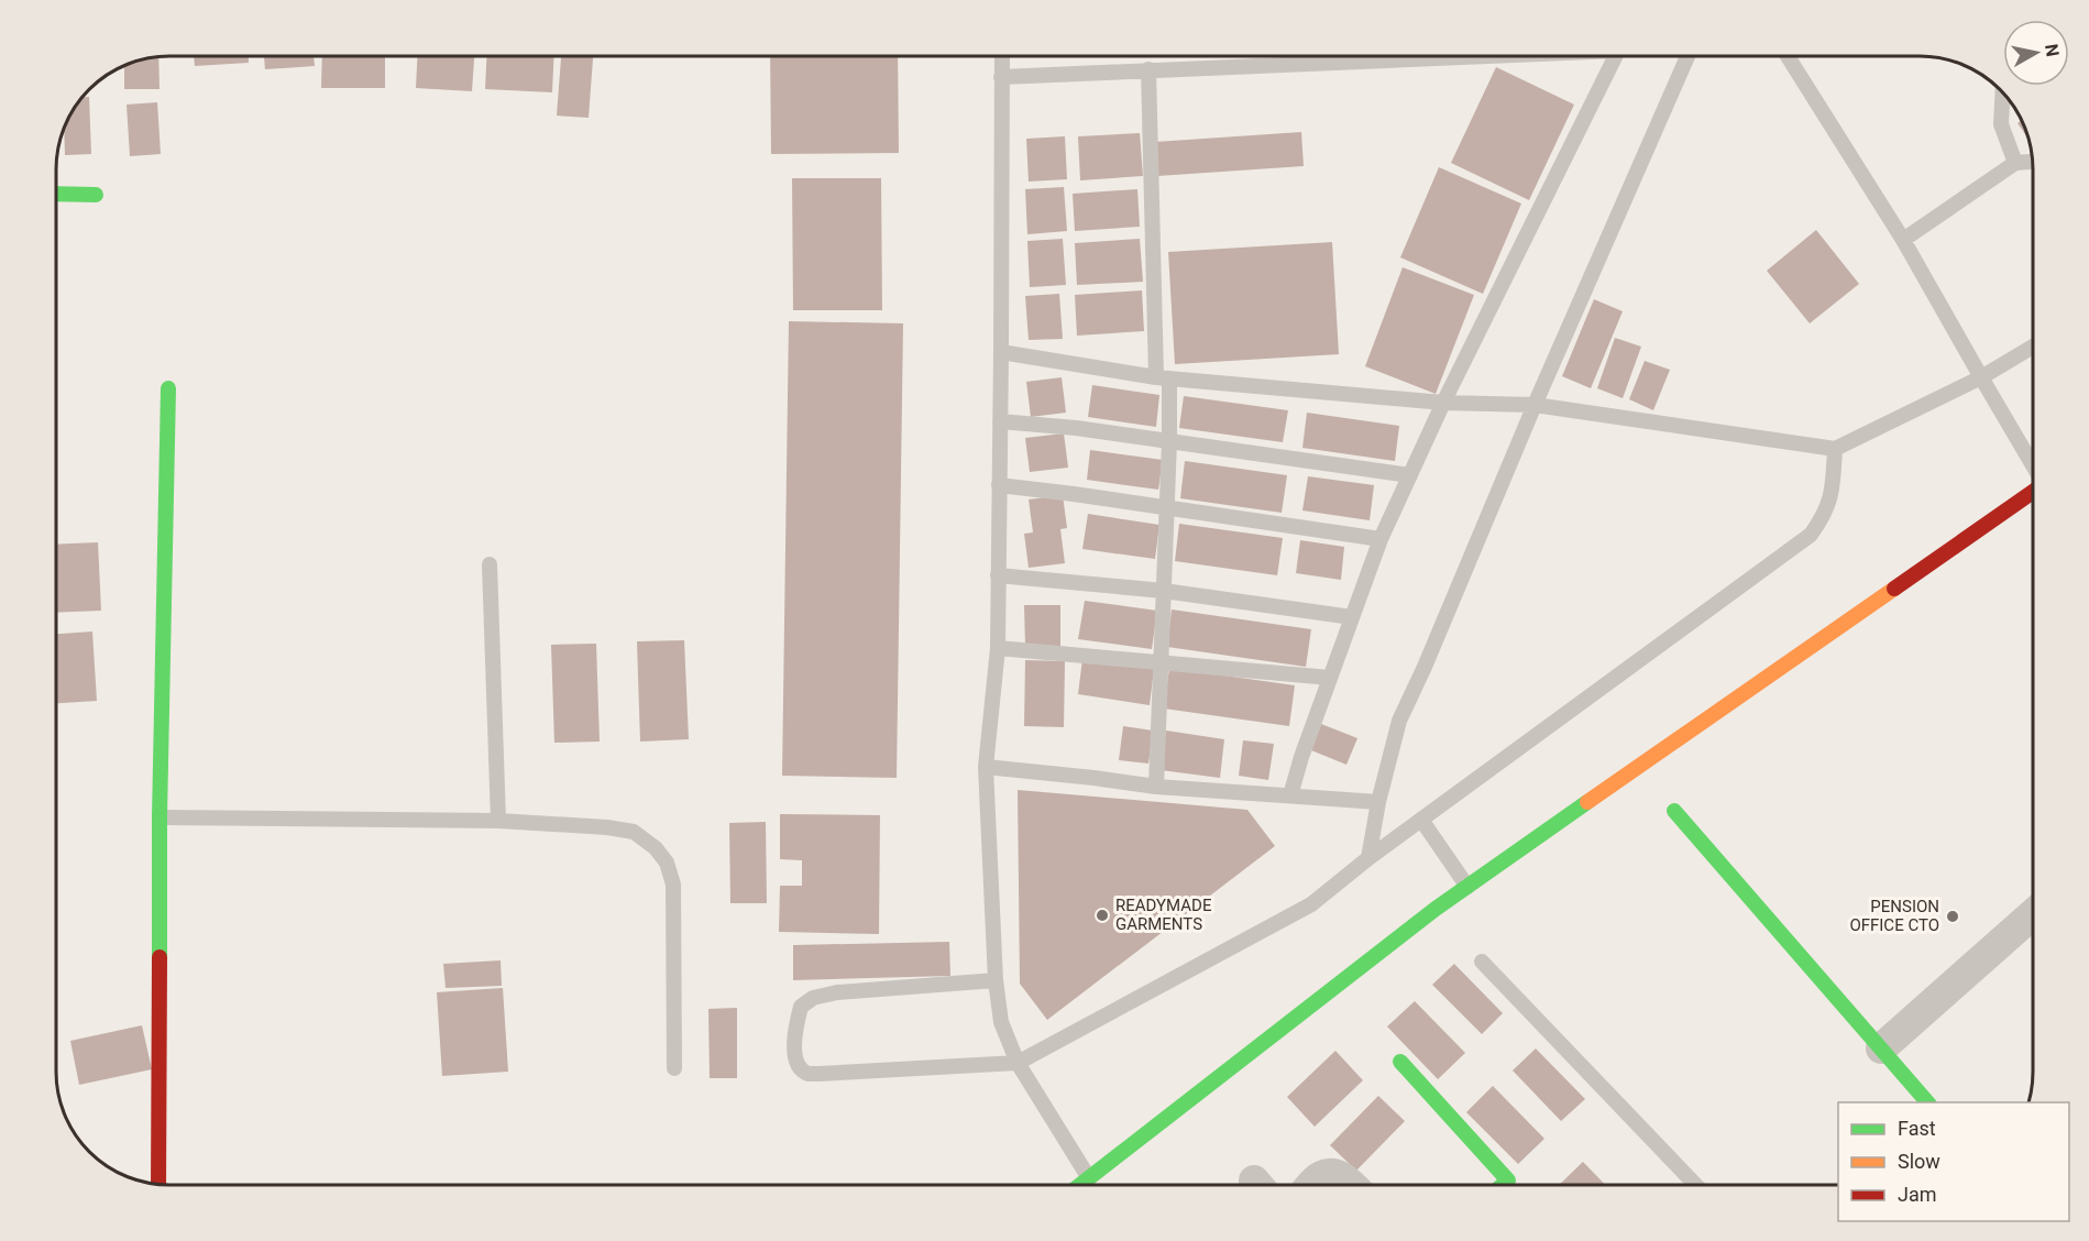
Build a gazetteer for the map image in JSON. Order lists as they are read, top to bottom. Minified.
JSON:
{"places":["READYMADE GARMENTS","PENSION OFFICE CTO"],"legend":["Fast","Slow","Jam"],"north":"right"}
